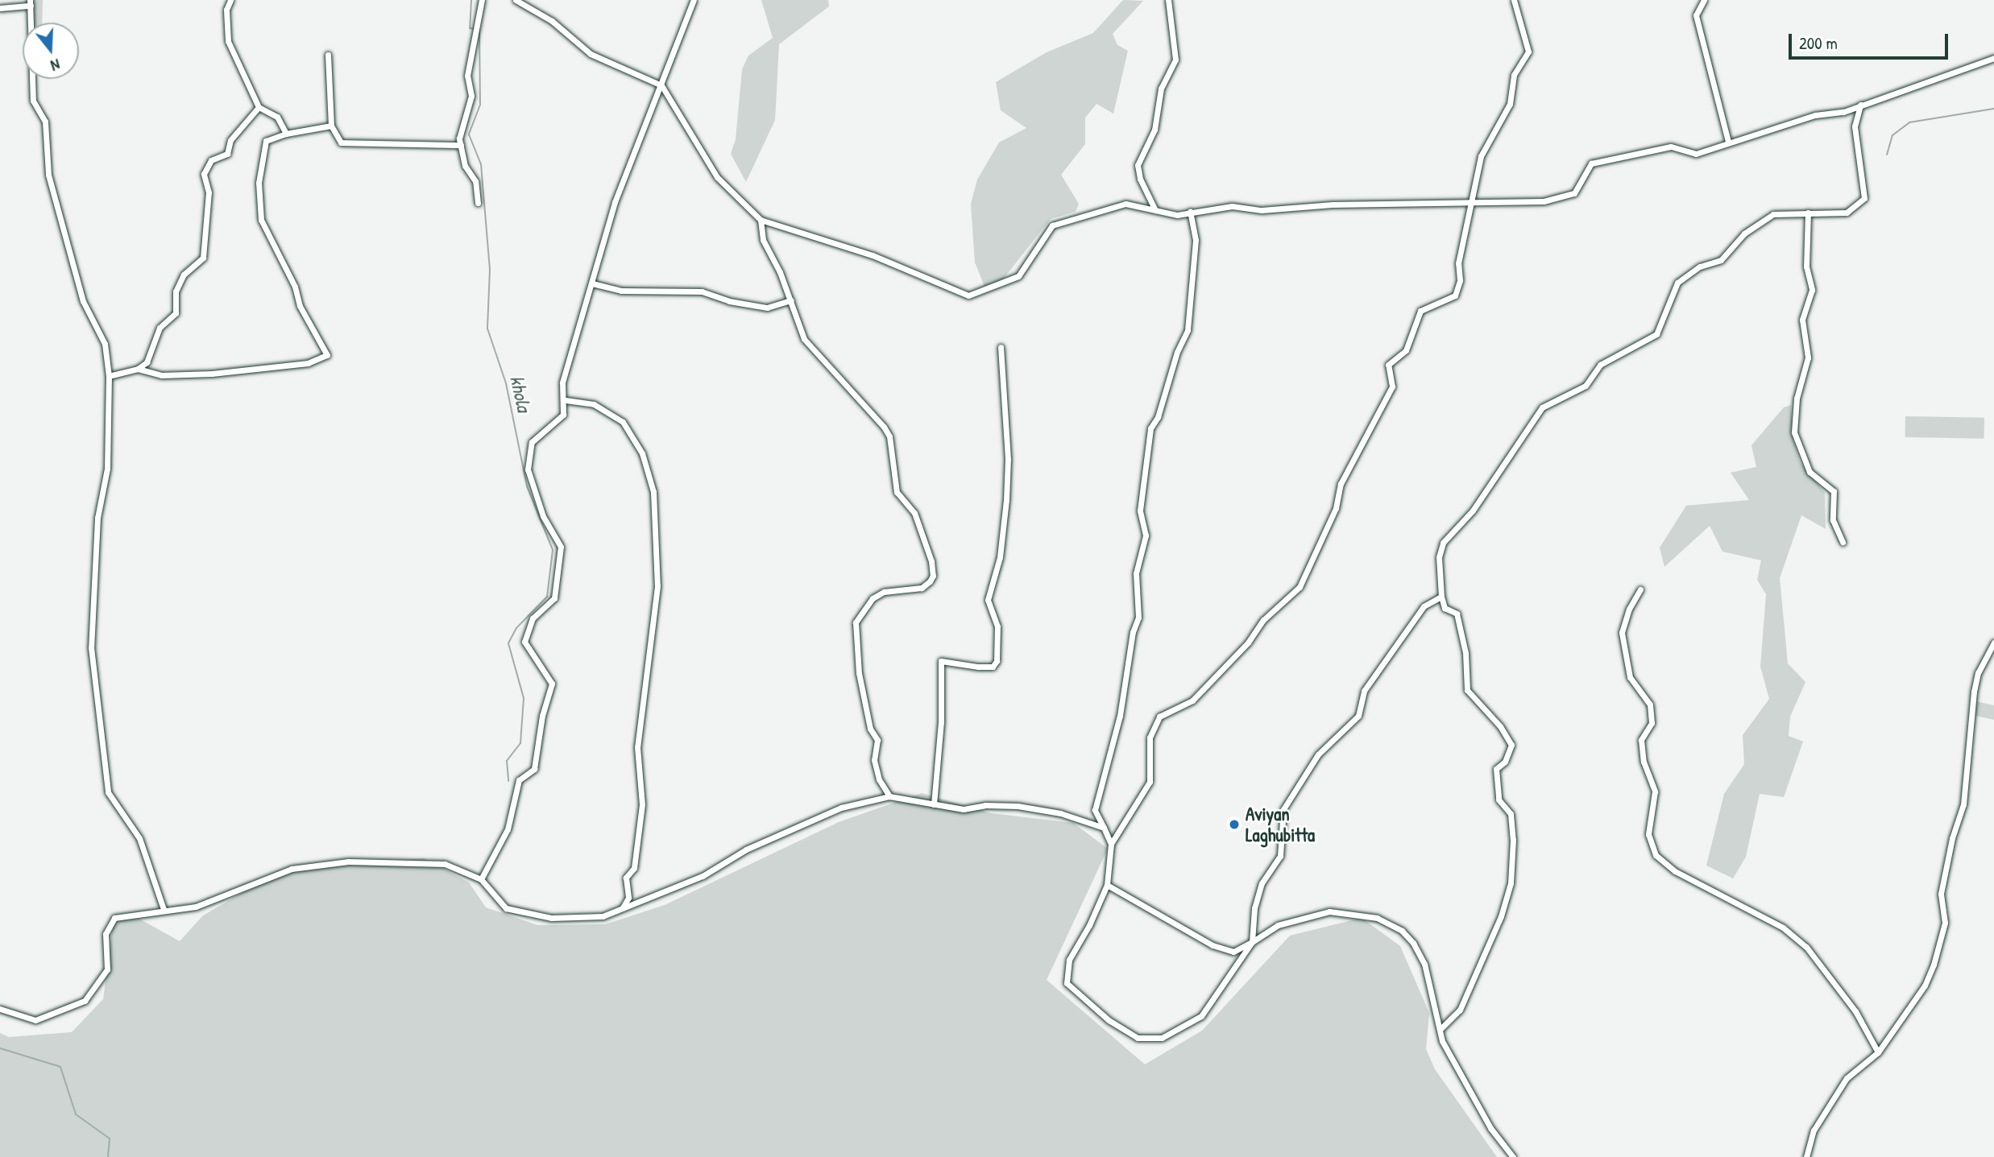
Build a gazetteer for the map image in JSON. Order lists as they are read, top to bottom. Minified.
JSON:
{"water":["khola"],"places":["Aviyan Laghubitta"],"scale_bar":"200 m","north":"bottom"}
